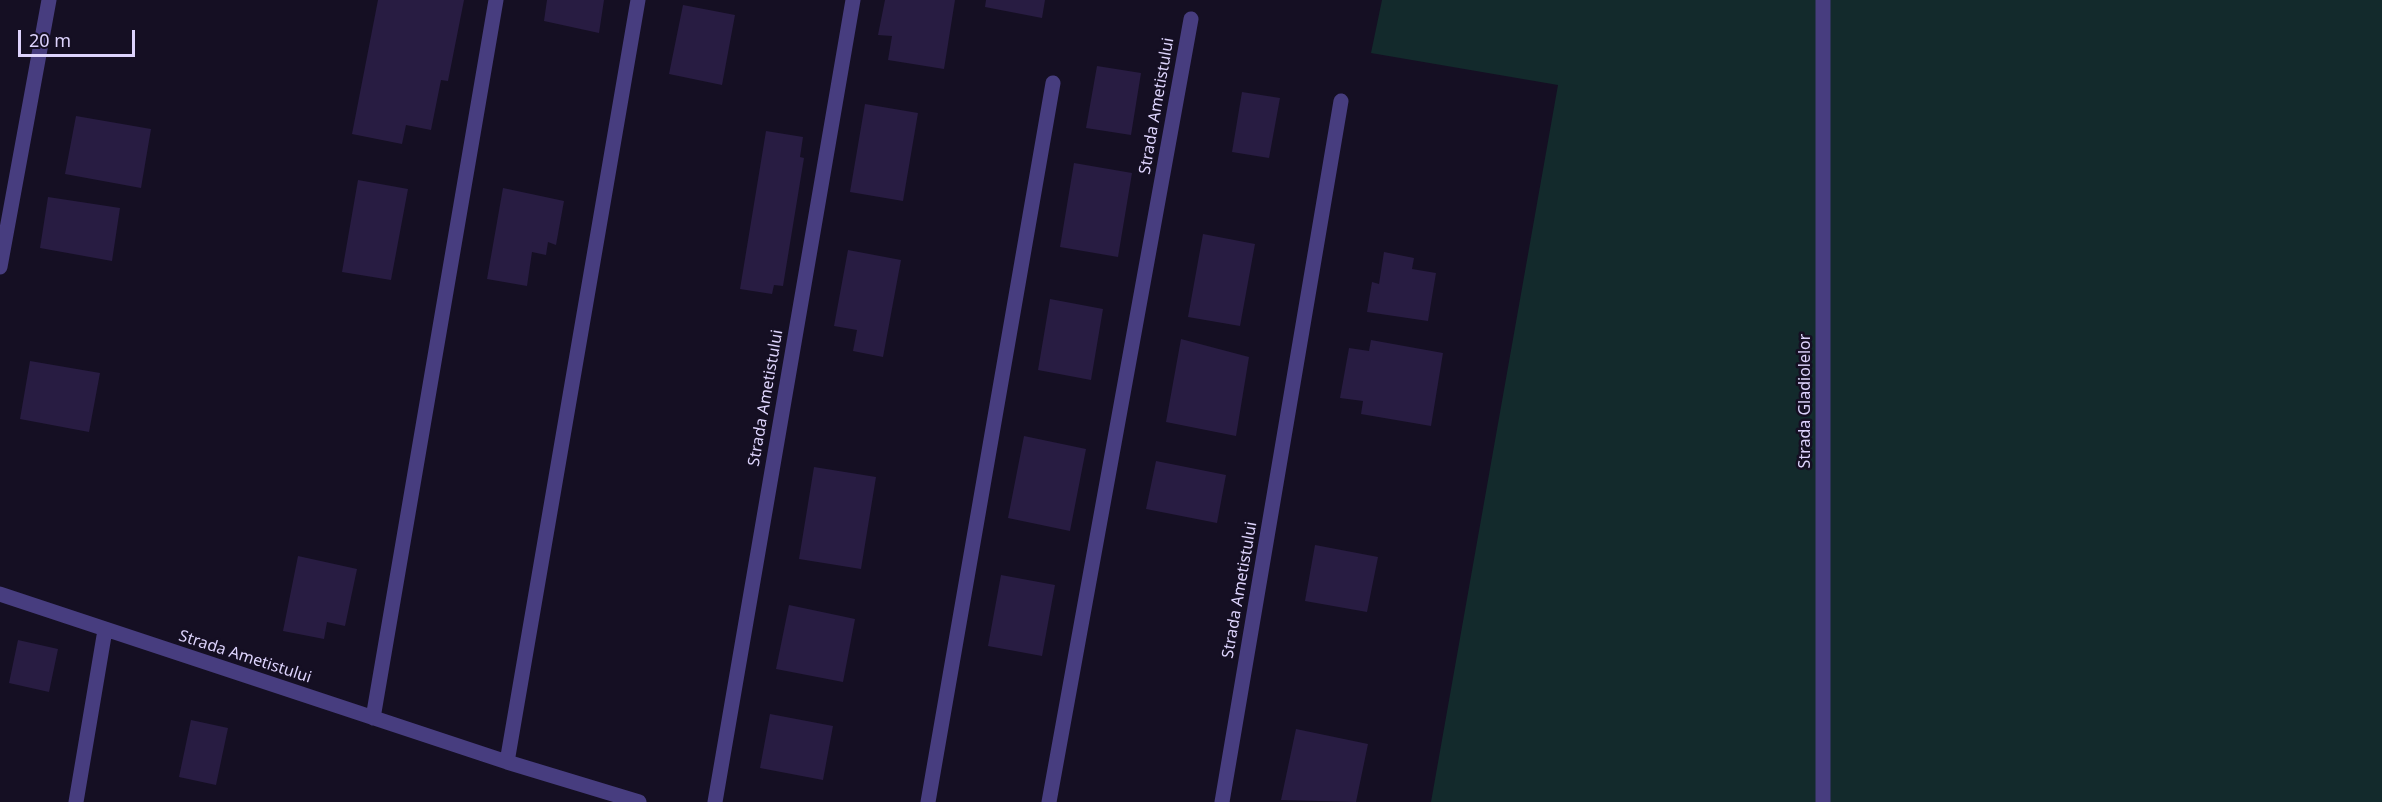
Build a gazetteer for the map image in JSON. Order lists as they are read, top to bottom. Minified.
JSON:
{"streets":{"street":["Strada Ametistului","Strada Gladiolelor"]},"scale_bar":"20 m"}
